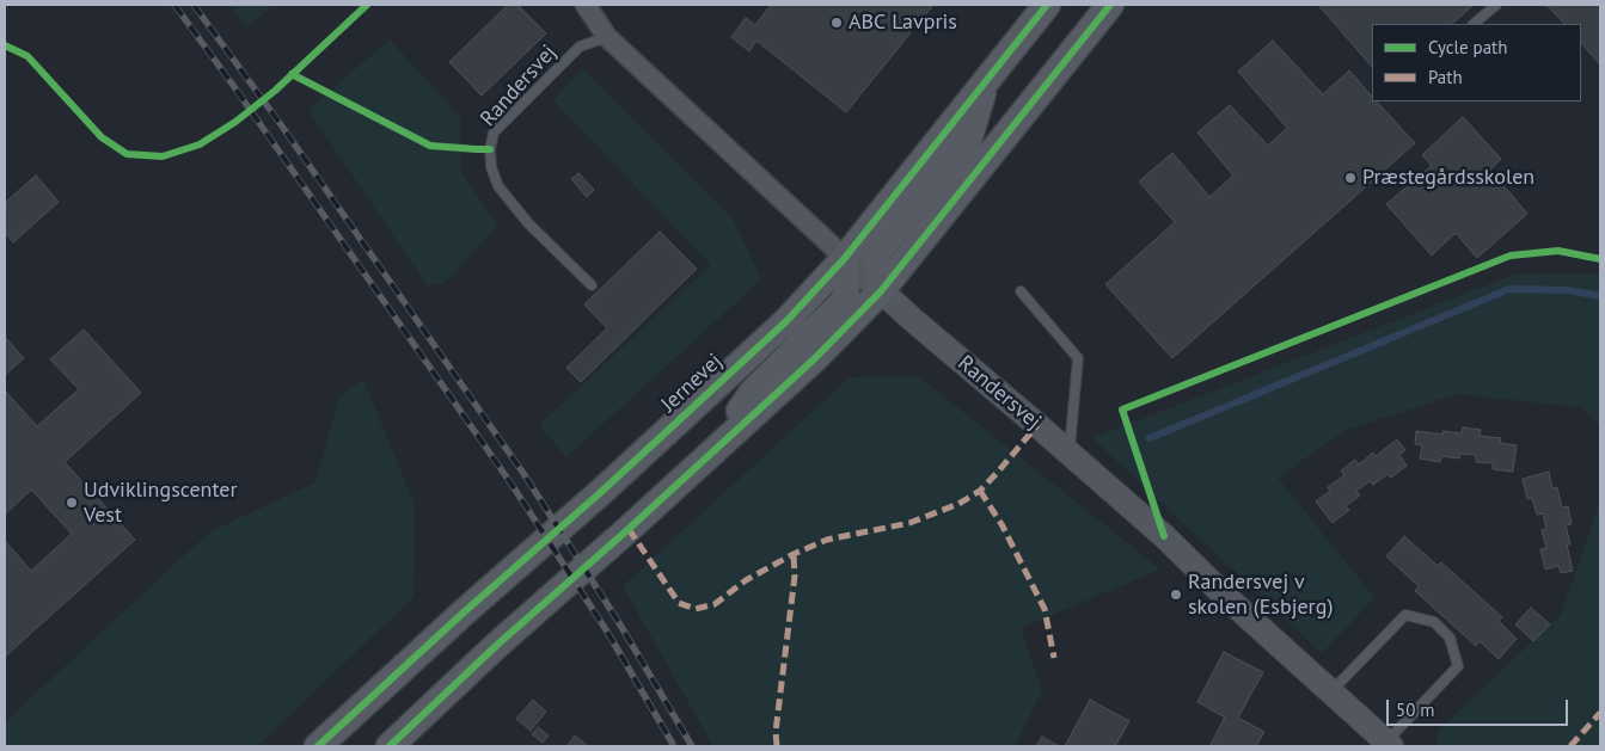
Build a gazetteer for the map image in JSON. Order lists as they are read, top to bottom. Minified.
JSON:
{"streets":{"main road":["Jernevej"],"street":["Randersvej"]},"crossings":[["Randersvej","Jernevej"]],"places":["ABC Lavpris","Præstegårdsskolen","Udviklingscenter Vest","Randersvej v skolen (Esbjerg)"],"legend":["Cycle path","Path"],"scale_bar":"50 m"}
